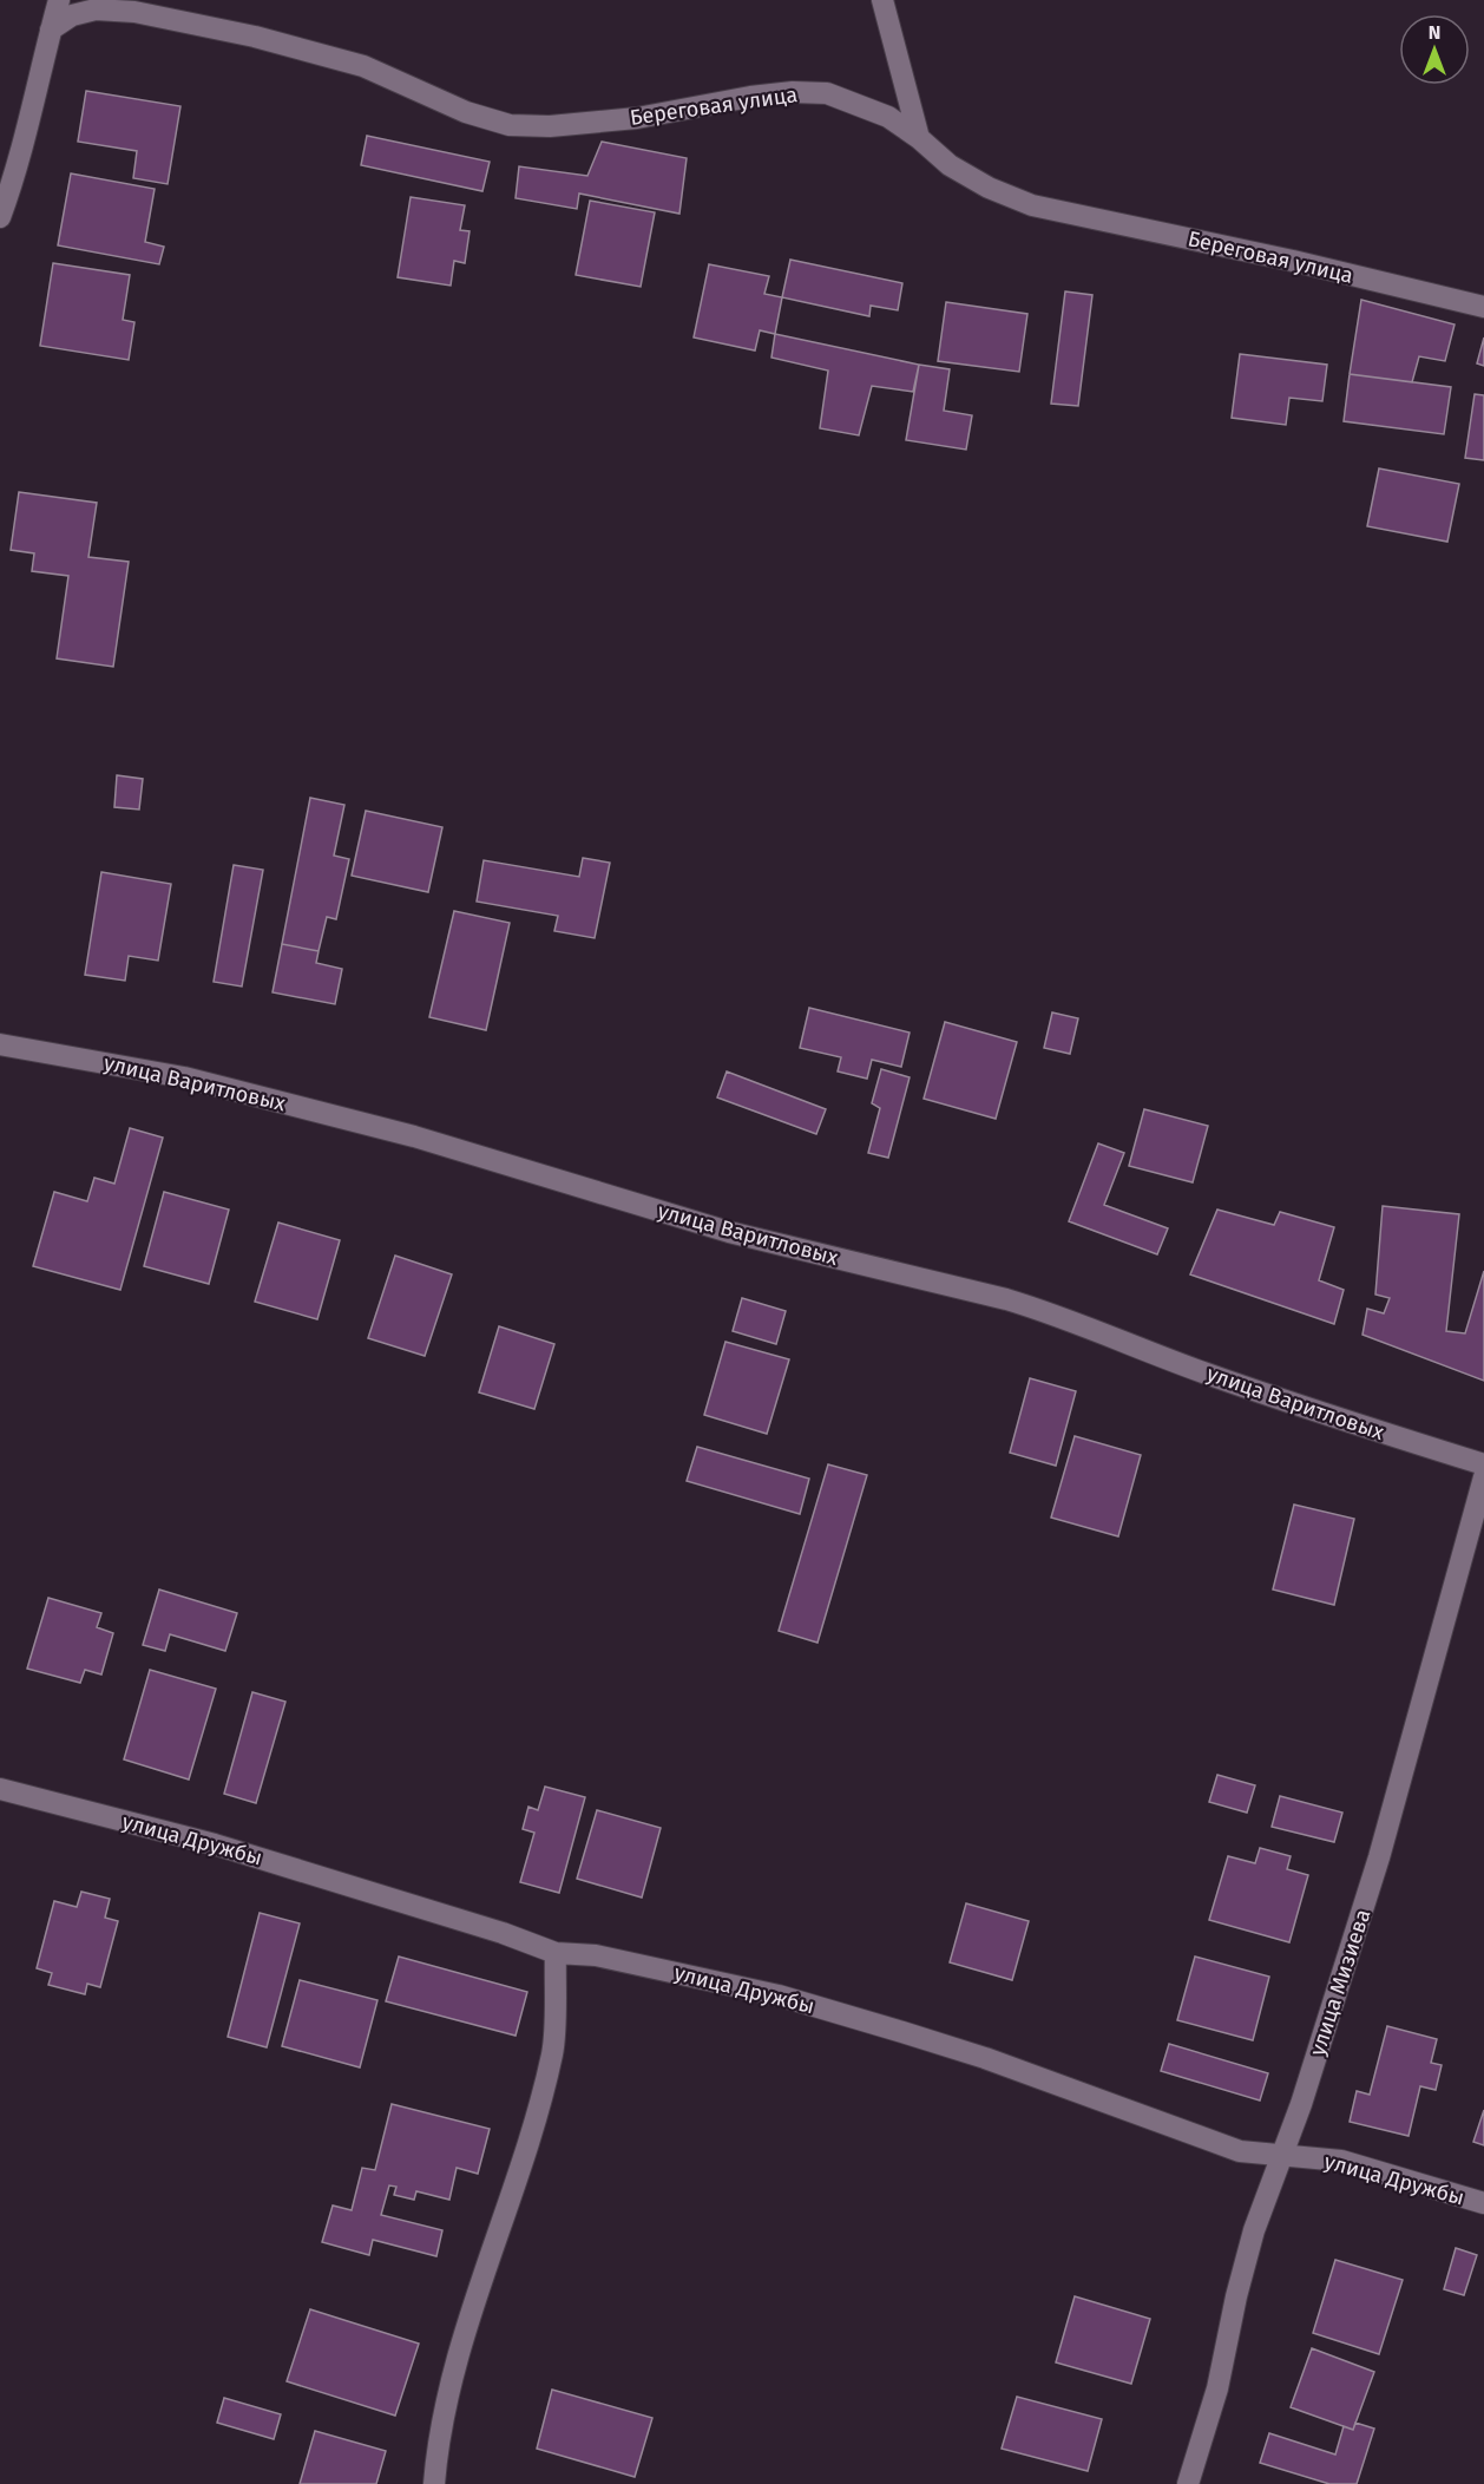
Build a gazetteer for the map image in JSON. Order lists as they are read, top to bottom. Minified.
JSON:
{"streets":{"street":["Береговая улица","улица Варитловых","улица Дружбы","улица Мизиева"]},"crossings":[["улица Дружбы","улица Мизиева"]],"north":"top"}
